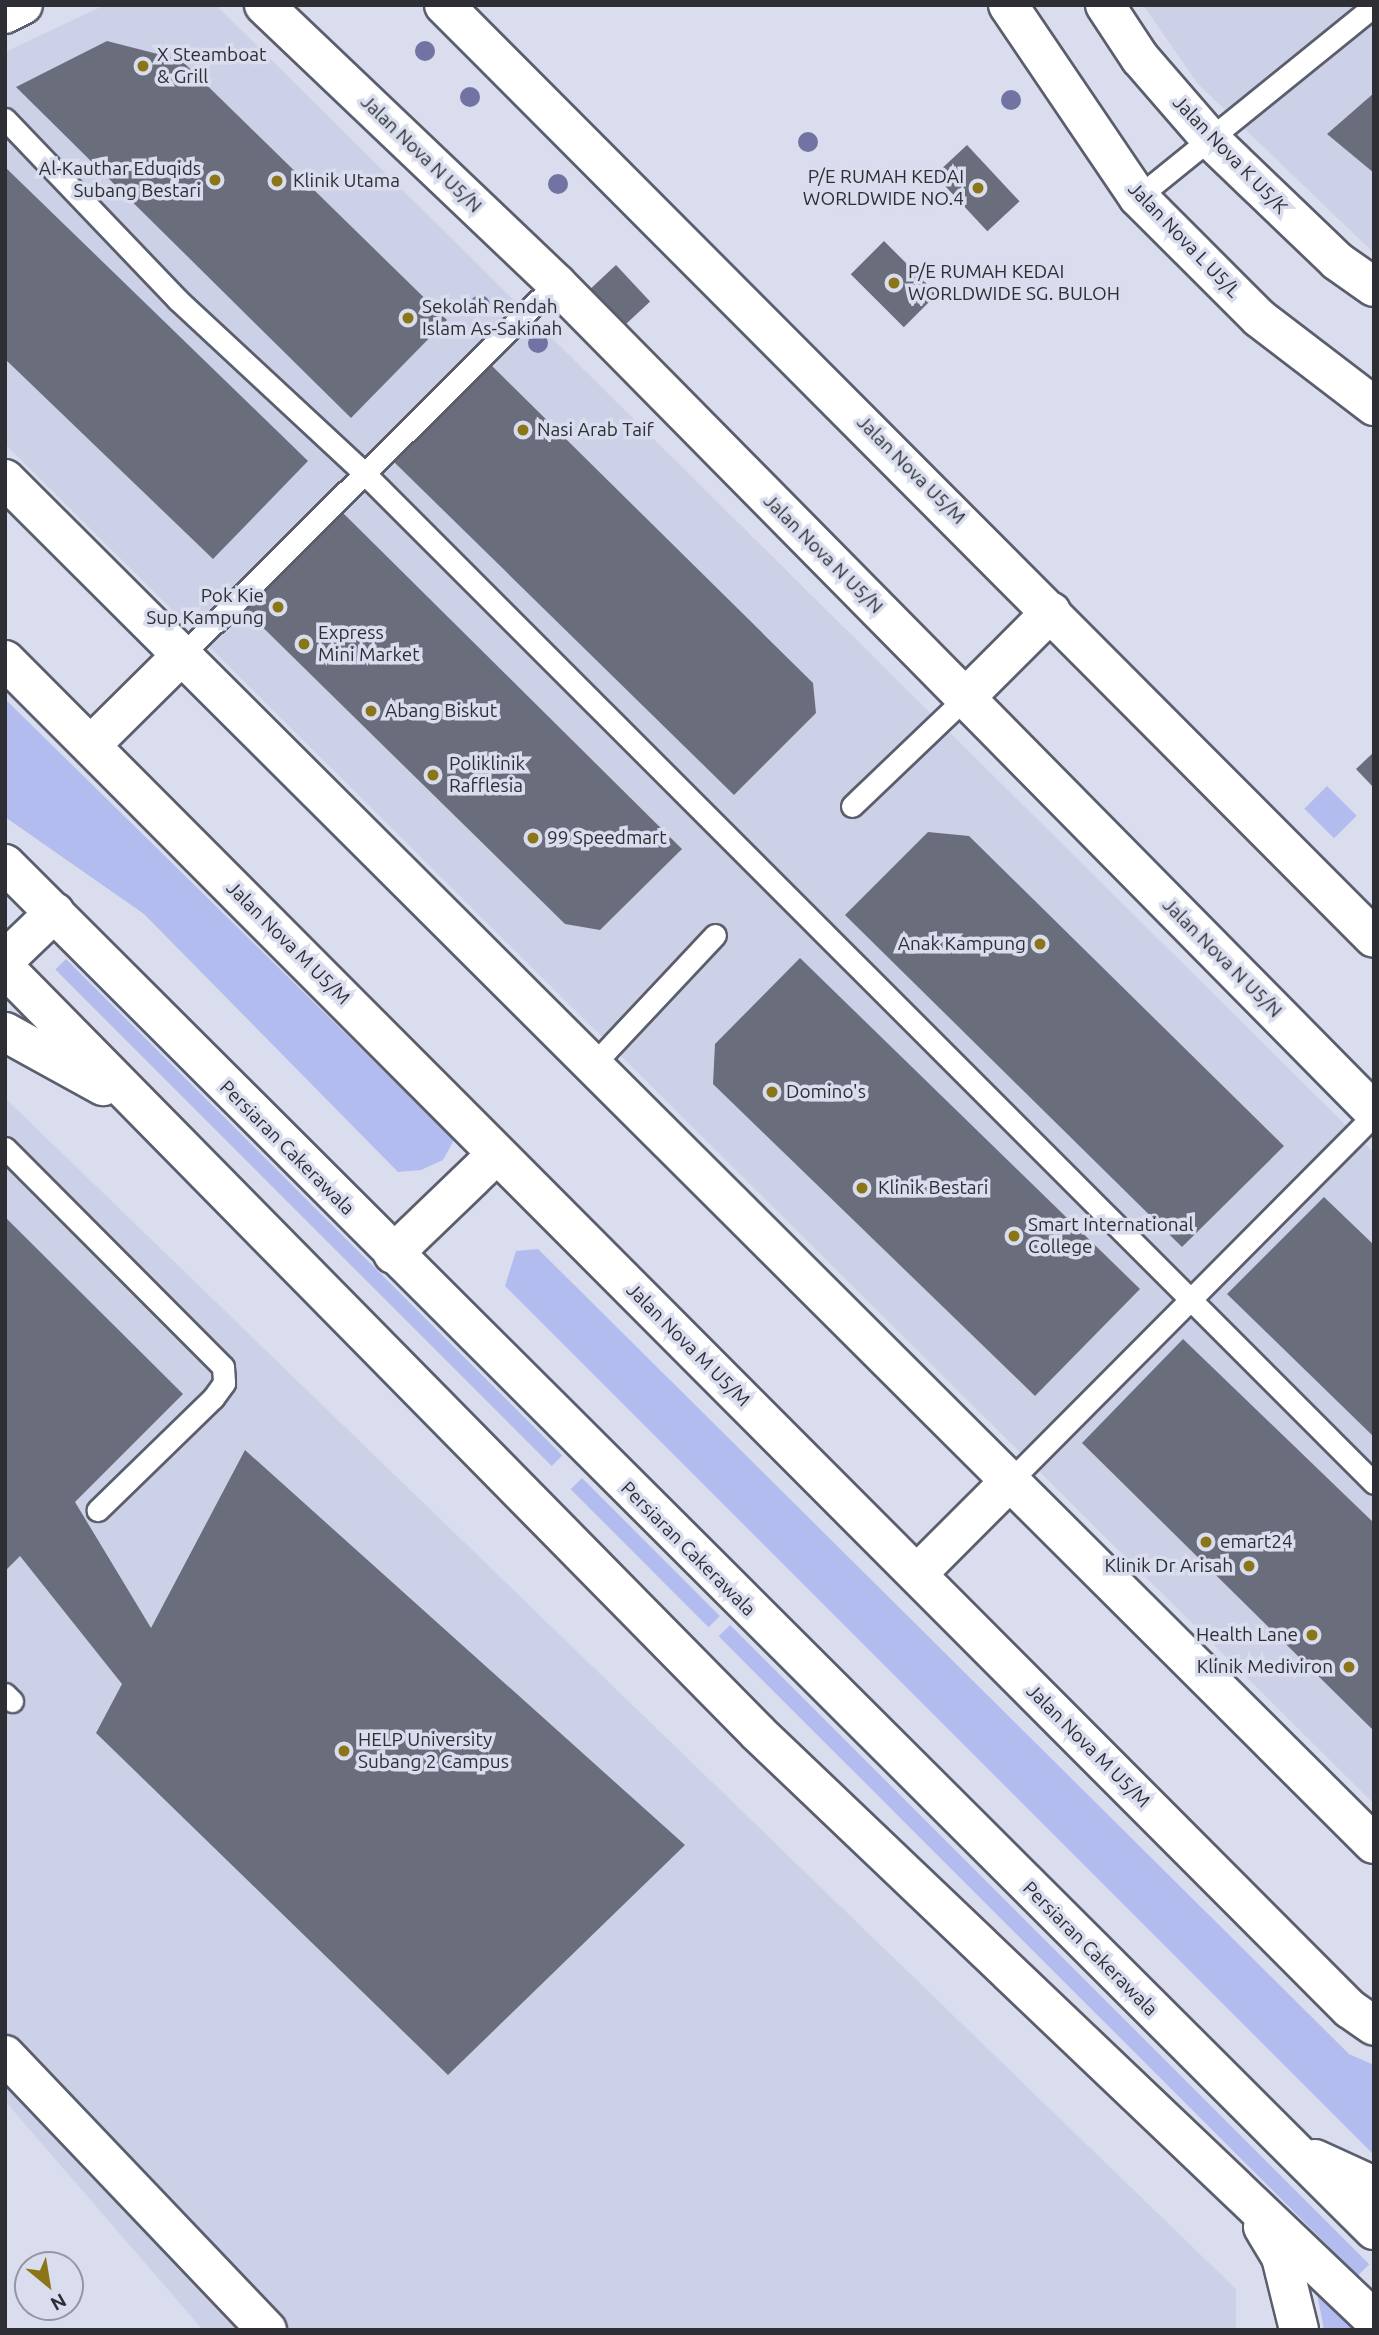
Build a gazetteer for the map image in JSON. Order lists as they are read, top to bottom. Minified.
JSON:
{"streets":{"street":["Jalan Nova N U5/N","Jalan Nova K U5/K","Jalan Nova L U5/L","Jalan Nova U5/M","Jalan Nova M U5/M","Persiaran Cakerawala"]},"places":["X Steamboat & Grill","Al-Kauthar Eduqids Subang Bestari","Klinik Utama","P/E RUMAH KEDAI WORLDWIDE NO.4","P/E RUMAH KEDAI WORLDWIDE SG. BULOH","Sekolah Rendah Islam As-Sakinah","Nasi Arab Taif","Pok Kie Sup Kampung","Express Mini Market","Abang Biskut","Poliklinik Rafflesia","99 Speedmart","Anak Kampung","Domino's","Klinik Bestari","Smart International College","emart24","Klinik Dr Arisah","Health Lane","Klinik Mediviron","HELP University Subang 2 Campus"],"north":"bottom right"}
